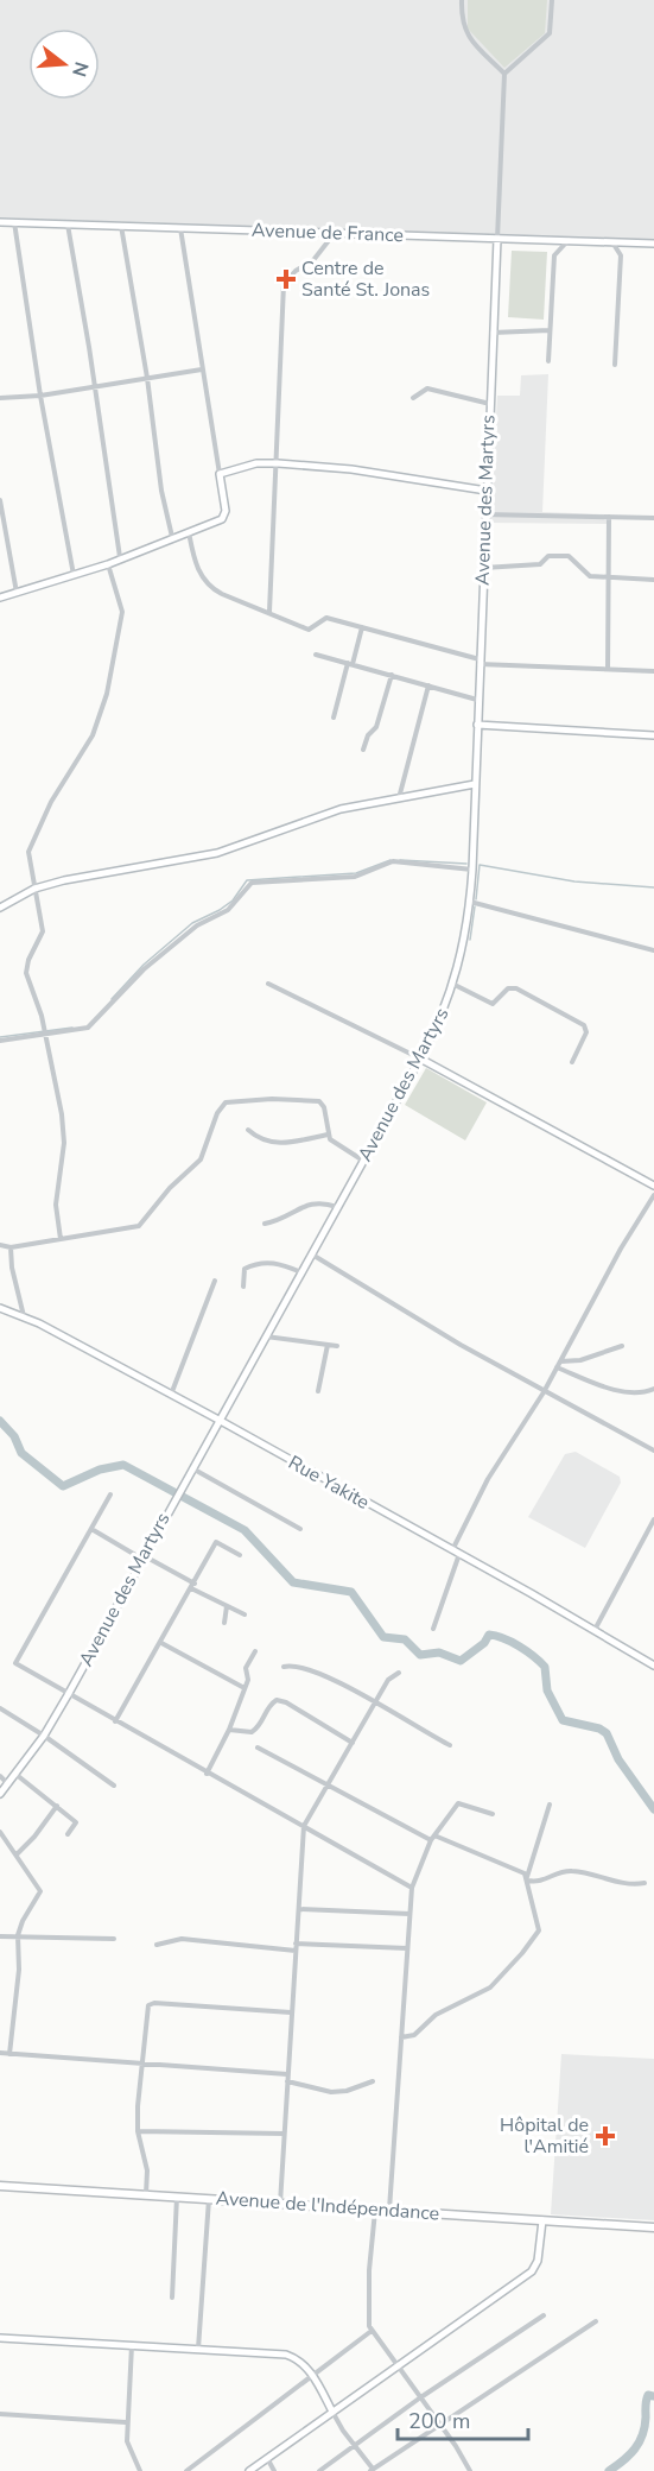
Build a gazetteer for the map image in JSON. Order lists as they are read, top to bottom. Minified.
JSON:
{"streets":{"main road":["Avenue de France","Avenue des Martyrs","Rue Yakite","Avenue de l'Indépendance"]},"crossings":[["Avenue de France","Avenue des Martyrs"],["Avenue des Martyrs","Rue Yakite"]],"places":{"health":["Centre de Santé St. Jonas","Hôpital de l'Amitié"]},"scale_bar":"200 m","north":"right"}
